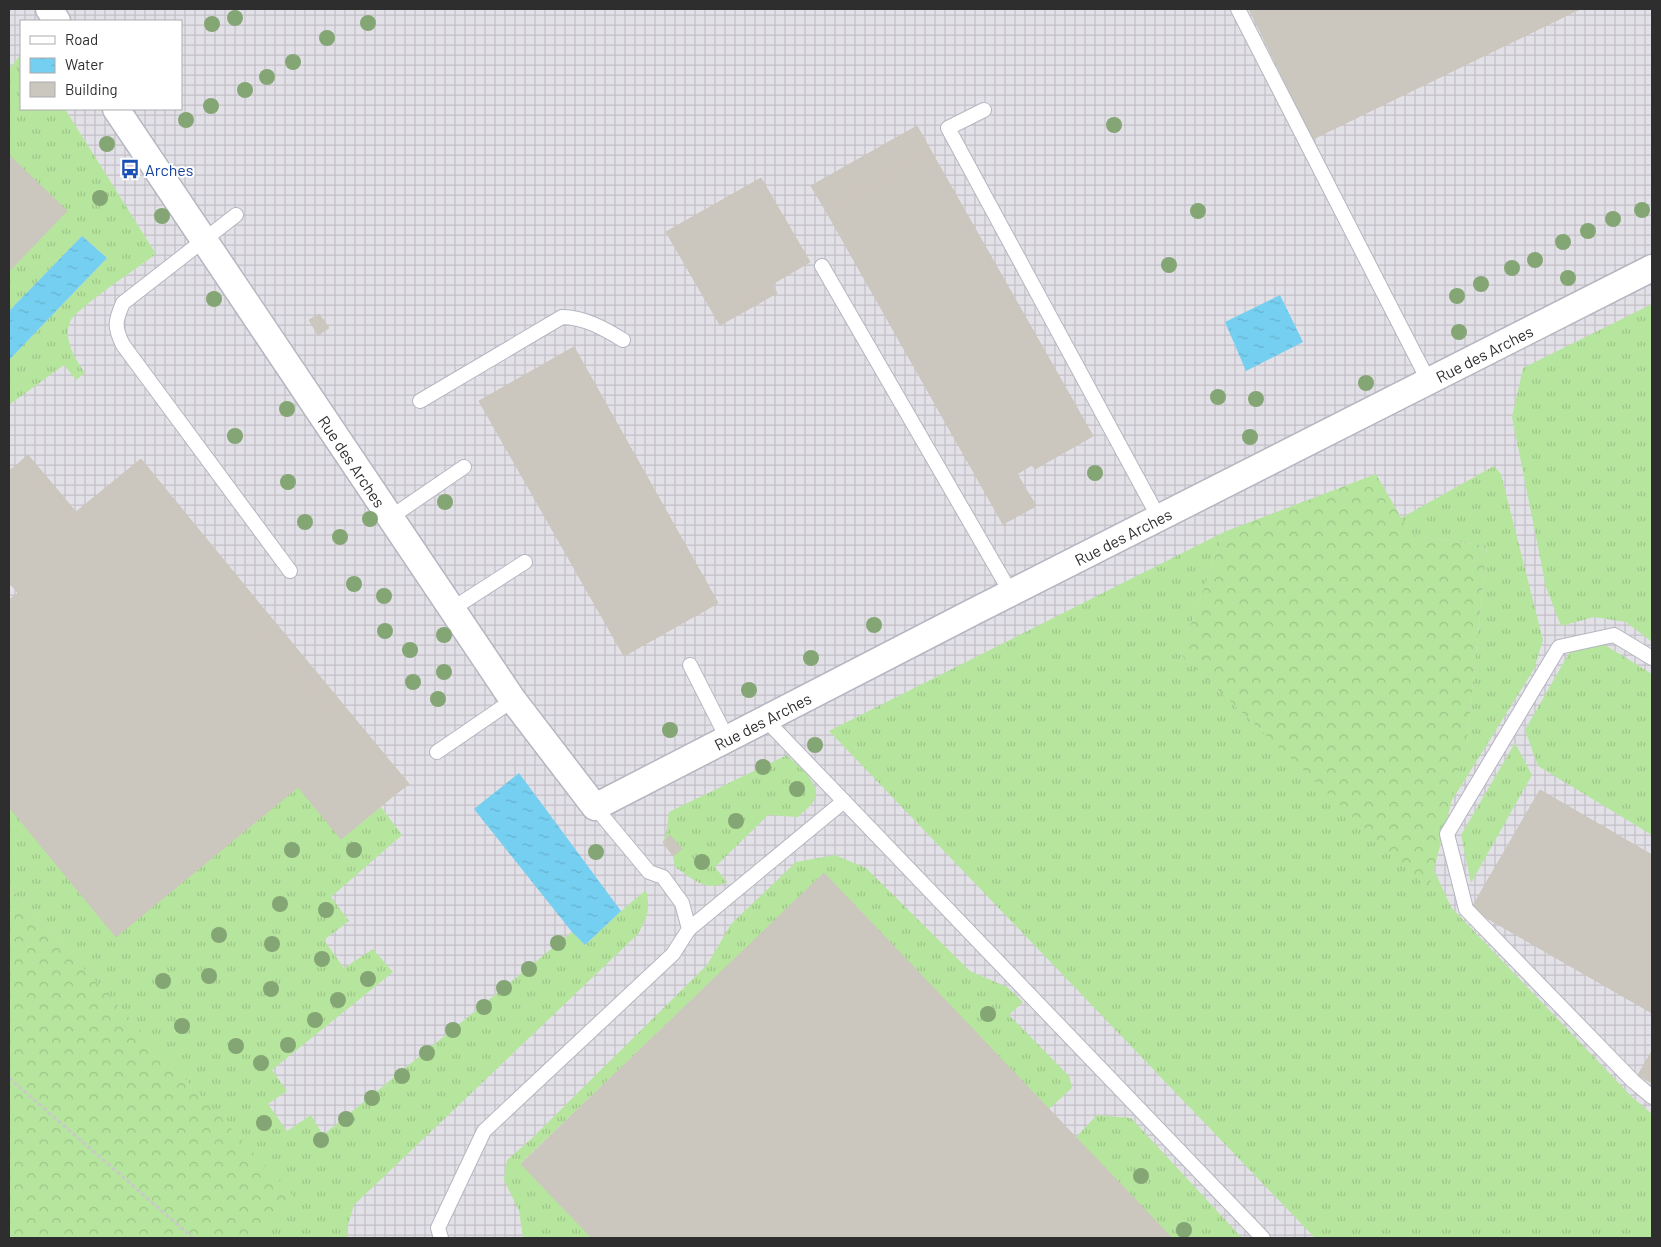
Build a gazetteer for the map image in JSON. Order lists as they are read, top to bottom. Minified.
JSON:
{"streets":{"street":["Rue des Arches"]},"places":{"bus stop":["Arches"]},"legend":["Road","Water","Building"]}
